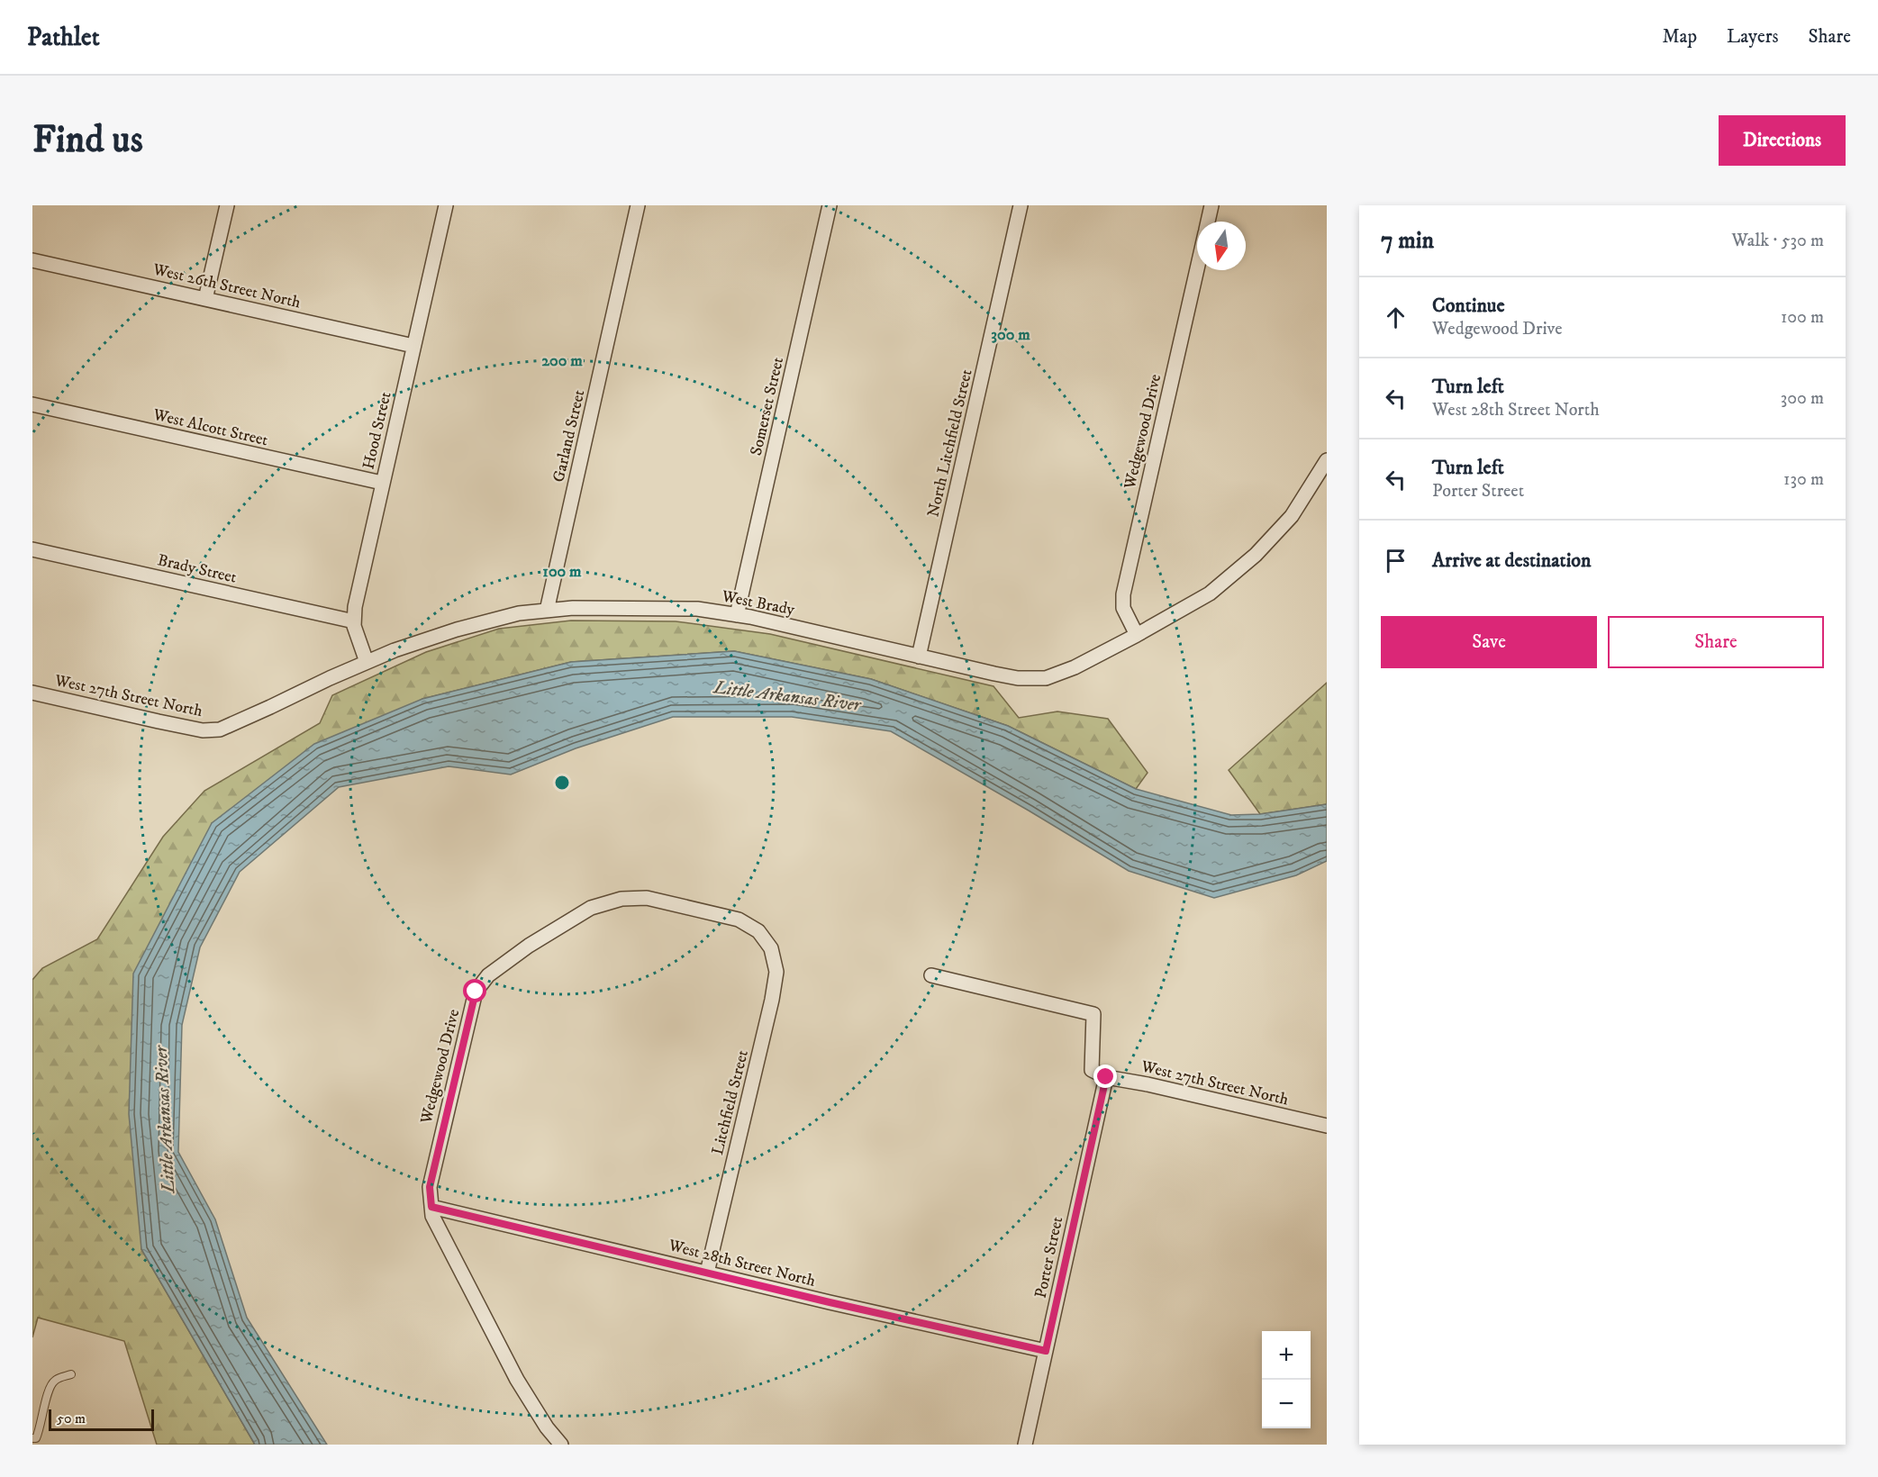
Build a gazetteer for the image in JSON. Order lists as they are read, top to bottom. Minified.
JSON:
{"streets":{"street":["West 26th Street North","Somerset Street","West Alcott Street","Hood Street","Wedgewood Drive","Garland Street","North Litchfield Street","Brady Street","West Brady","West 27th Street North","Litchfield Street","Porter Street","West 28th Street North"]},"crossings":[["West 26th Street North","Hood Street"],["Somerset Street","West Brady"],["West Alcott Street","Hood Street"],["Hood Street","Brady Street"],["Hood Street","West Brady"],["Hood Street","West 27th Street North"],["Wedgewood Drive","West Brady"],["Wedgewood Drive","Litchfield Street"],["Wedgewood Drive","West 28th Street North"],["Garland Street","West Brady"],["North Litchfield Street","West Brady"],["West Brady","West 27th Street North"],["West 27th Street North","Porter Street"],["Litchfield Street","West 28th Street North"],["Porter Street","West 28th Street North"]],"water":["Little Arkansas River"],"scale_bar":"50 m","north":"bottom","page":{"header":"Pathlet","nav":["Map","Layers","Share"],"buttons":["Directions",["Save","Share"]],"title":"Find us","heading":["7 min","Walk · 530 m"],"list":[["Continue","Wedgewood Drive","100 m"],["Turn left","West 28th Street North","300 m"],["Turn left","Porter Street","130 m"],"Arrive at destination"],"map_buttons":["+","−"],"scale":"50 m"},"rings":["300 m","200 m","100 m"]}
